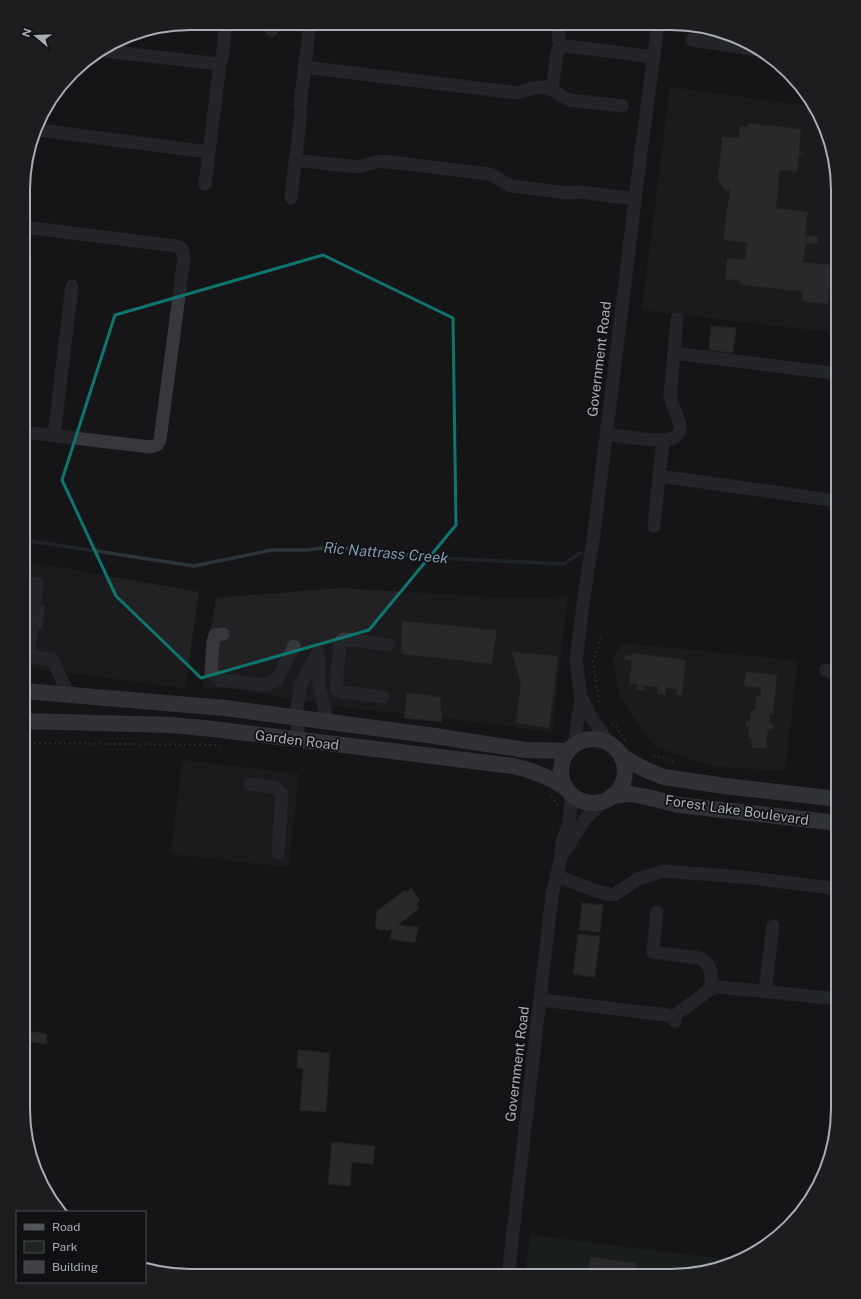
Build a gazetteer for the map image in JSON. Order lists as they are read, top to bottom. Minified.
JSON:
{"streets":{"main road":["Garden Road","Forest Lake Boulevard"],"street":["Government Road"]},"crossings":[["Government Road","Garden Road"],["Government Road","Forest Lake Boulevard"],["Garden Road","Forest Lake Boulevard"]],"water":["Ric Nattrass Creek"],"legend":["Road","Park","Building"],"north":"left"}
